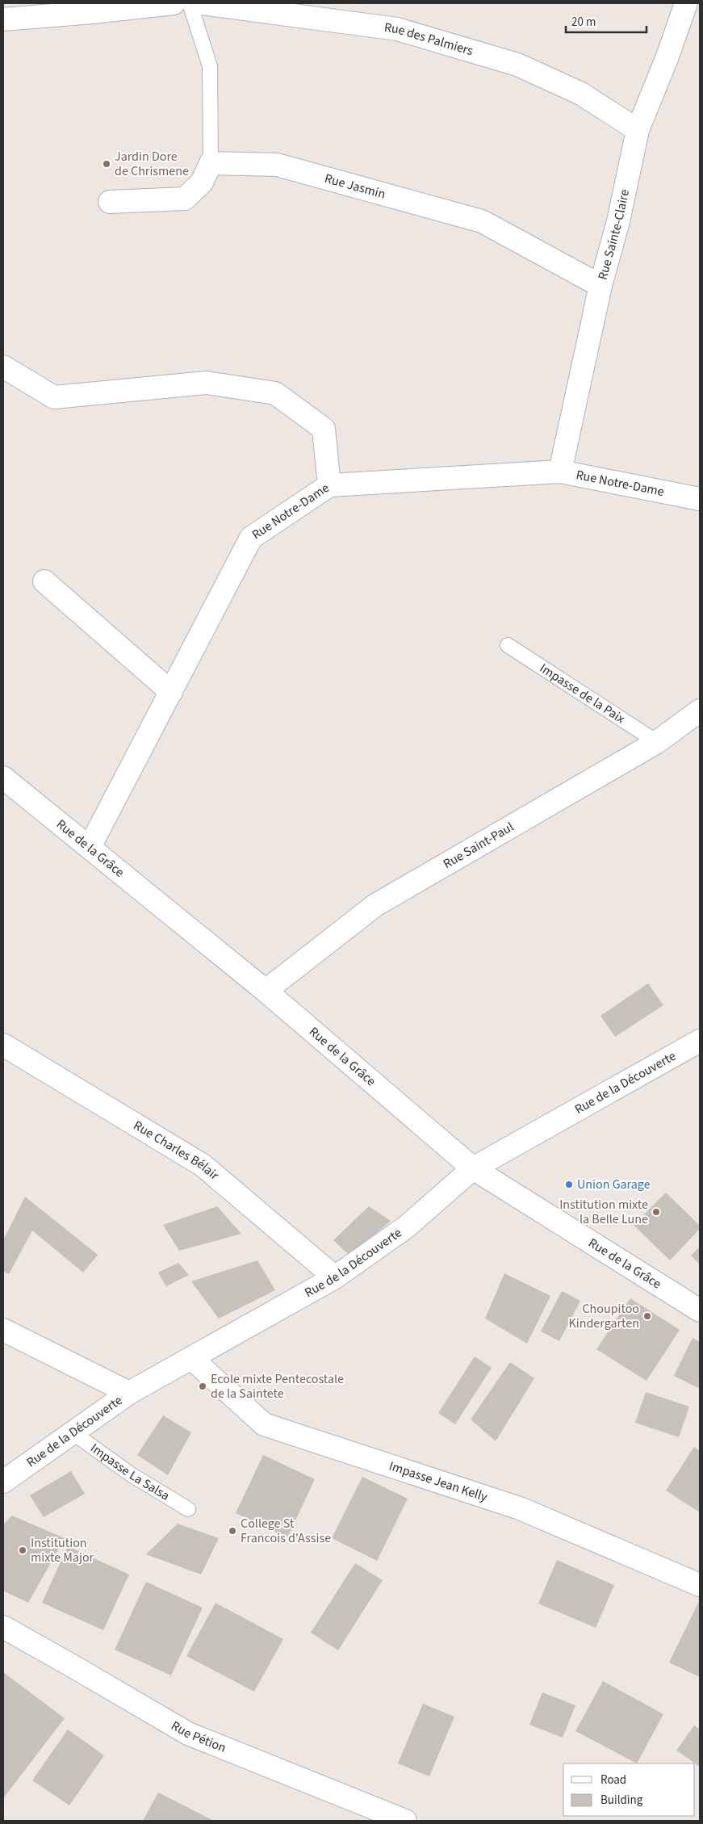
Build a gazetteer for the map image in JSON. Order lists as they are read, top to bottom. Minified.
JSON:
{"streets":{"street":["Rue des Palmiers","Rue Jasmin","Rue Sainte-Claire","Rue Notre-Dame","Rue Saint-Paul","Rue de la Grâce","Rue de la Découverte","Rue Charles Bélair","Impasse Jean Kelly","Rue Pétion"],"lane":["Impasse de la Paix","Impasse La Salsa"]},"crossings":[["Rue des Palmiers","Rue Sainte-Claire"],["Rue Jasmin","Rue Sainte-Claire"],["Rue Sainte-Claire","Rue Notre-Dame"],["Rue Notre-Dame","Rue de la Grâce"],["Impasse de la Paix","Rue Saint-Paul"],["Rue Saint-Paul","Rue de la Grâce"],["Rue de la Grâce","Rue de la Découverte"],["Rue de la Découverte","Rue Charles Bélair"],["Rue de la Découverte","Impasse La Salsa"],["Rue de la Découverte","Impasse Jean Kelly"]],"places":["Jardin Dore de Chrismene","Union Garage","Institution mixte la Belle Lune","Choupitoo Kindergarten","Ecole mixte Pentecostale de la Saintete","College St Francois d'Assise","Institution mixte Major"],"legend":["Road","Building"],"scale_bar":"20 m"}
